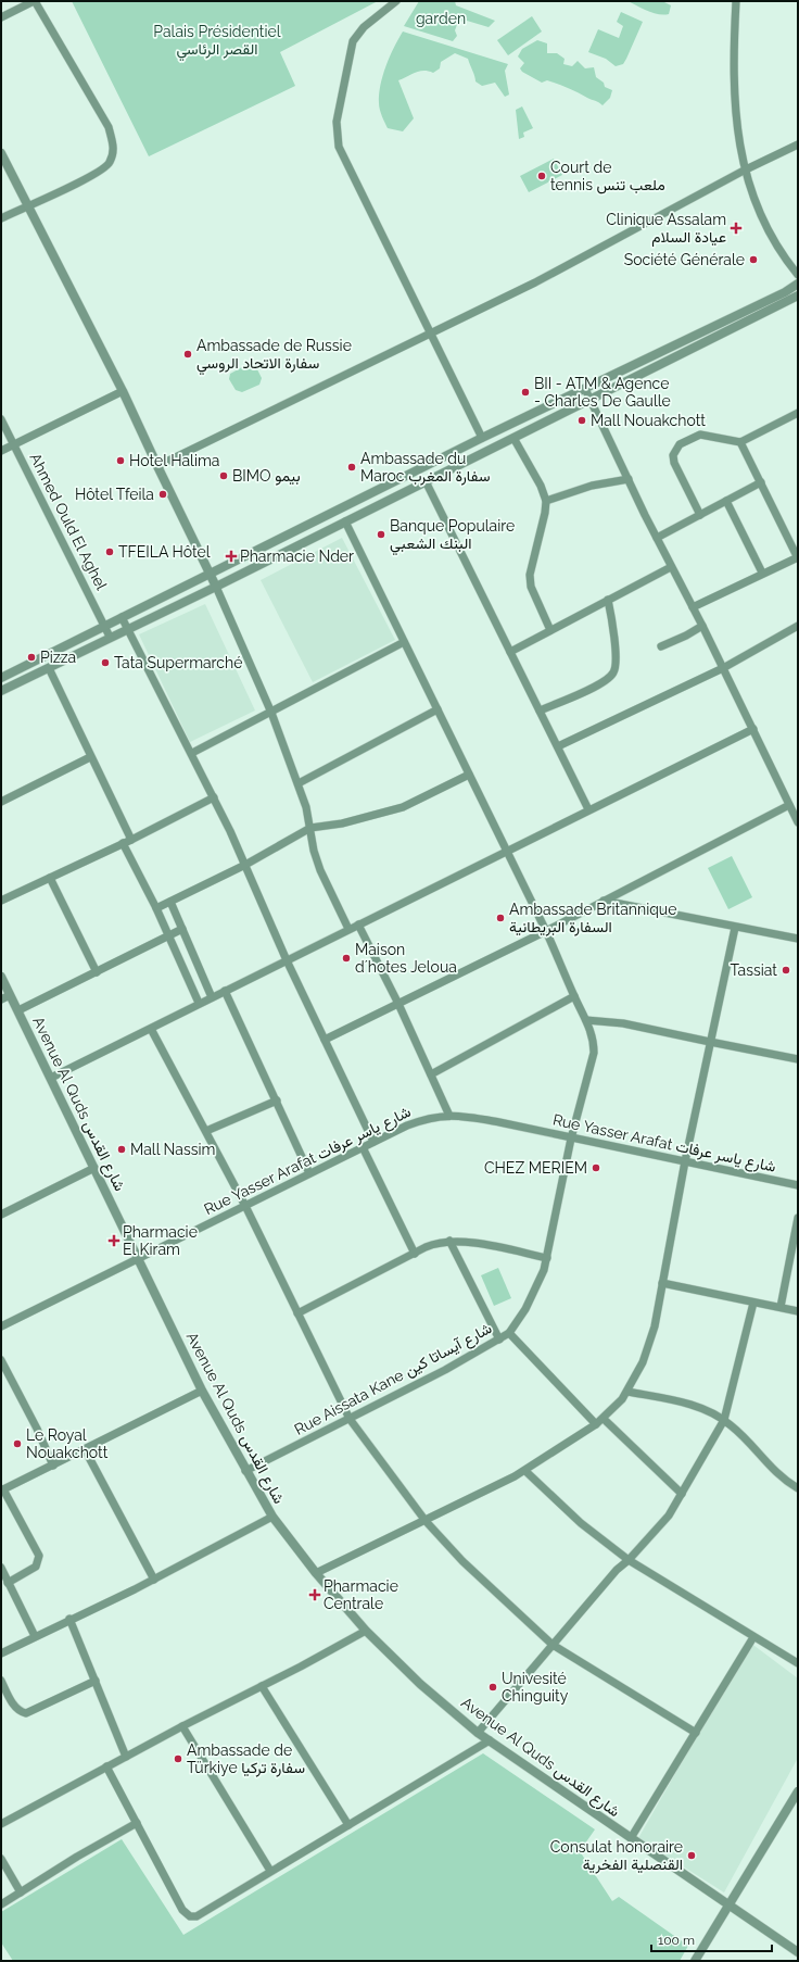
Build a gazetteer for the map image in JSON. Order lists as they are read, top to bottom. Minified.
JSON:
{"streets":{"street":["Ahmed Ould El Aghel","Avenue Al Quds شارع القدس","Rue Yasser Arafat شارع ياسر عرفات","Rue Aissata Kane شارع آيساتا كين"]},"crossings":[["Avenue Al Quds شارع القدس","Rue Yasser Arafat شارع ياسر عرفات"],["Avenue Al Quds شارع القدس","Rue Aissata Kane شارع آيساتا كين"],["Rue Yasser Arafat شارع ياسر عرفات","Rue Aissata Kane شارع آيساتا كين"]],"parks":["garden","Palais Présidentiel القصر الرئاسي"],"places":{"other":["Court de tennis ملعب تنس","Société Générale","Ambassade de Russie سفارة الاتحاد الروسي","BII - ATM & Agence - Charles De Gaulle","Mall Nouakchott","Hotel Halima","Ambassade du Maroc سفارة المغرب","BIMO بيمو","Hôtel Tfeila","Banque Populaire البنك الشعبي","TFEILA Hôtel","Pizza","Tata Supermarché","Ambassade Britannique السفارة البريطانية","Maison d´hotes Jeloua","Tassiat","Mall Nassim","CHEZ MERIEM","Le Royal Nouakchott","Univesité Chinguity","Ambassade de Türkiye سفارة تركيا","Consulat honoraire القنصلية الفخرية"],"health":["Clinique Assalam عيادة السلام","Pharmacie Nder","Pharmacie El Kiram","Pharmacie Centrale"]},"scale_bar":"100 m"}
